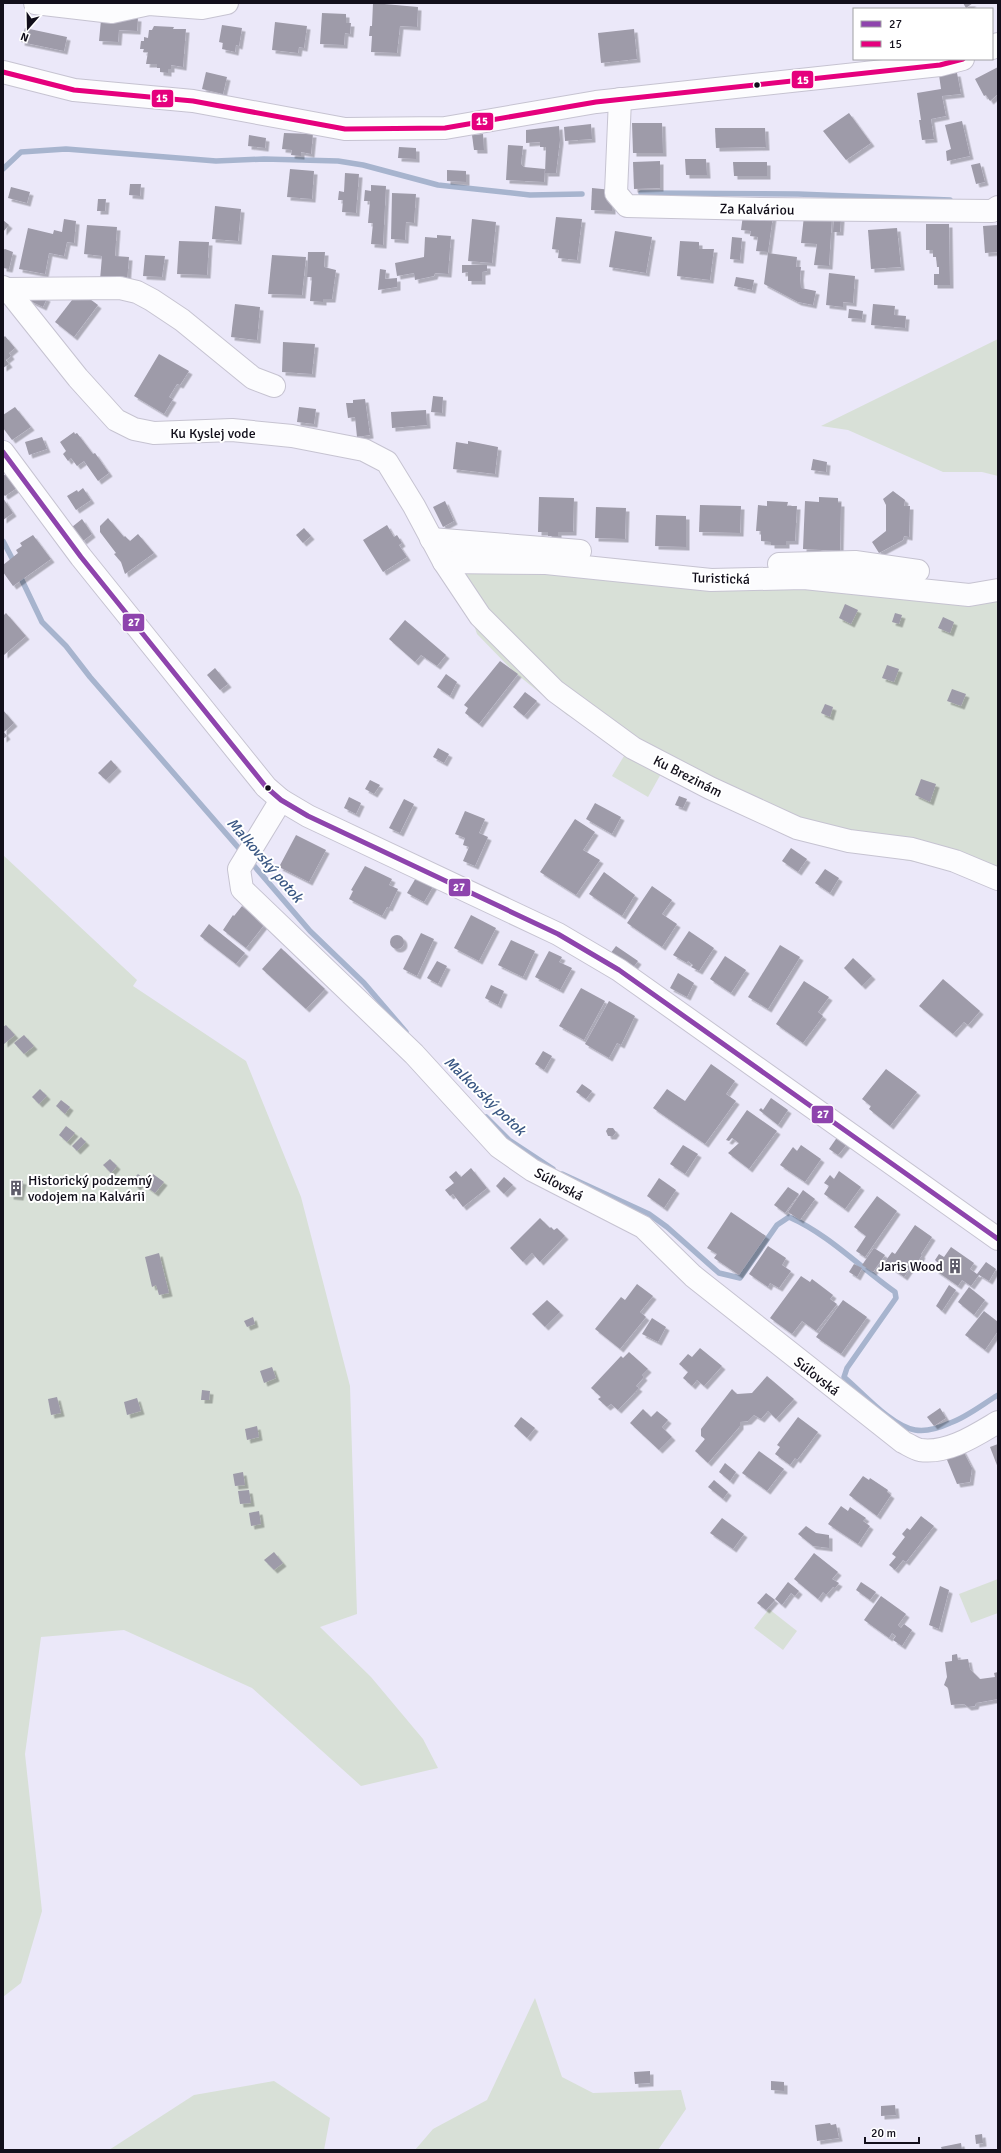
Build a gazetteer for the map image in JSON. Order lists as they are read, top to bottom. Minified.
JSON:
{"streets":{"street":["Za Kalváriou","Ku Kyslej vode","Turistická","Ku Brezinám","Súľovská"]},"crossings":[["Ku Kyslej vode","Turistická"],["Ku Kyslej vode","Ku Brezinám"],["Turistická","Ku Brezinám"]],"water":["Malkovský potok"],"places":{"building":["Historický podzemný vodojem na Kalvárii","Jaris Wood"]},"lines":["transit line 15","transit line 27"],"legend":["27","15"],"scale_bar":"20 m","north":"bottom"}
